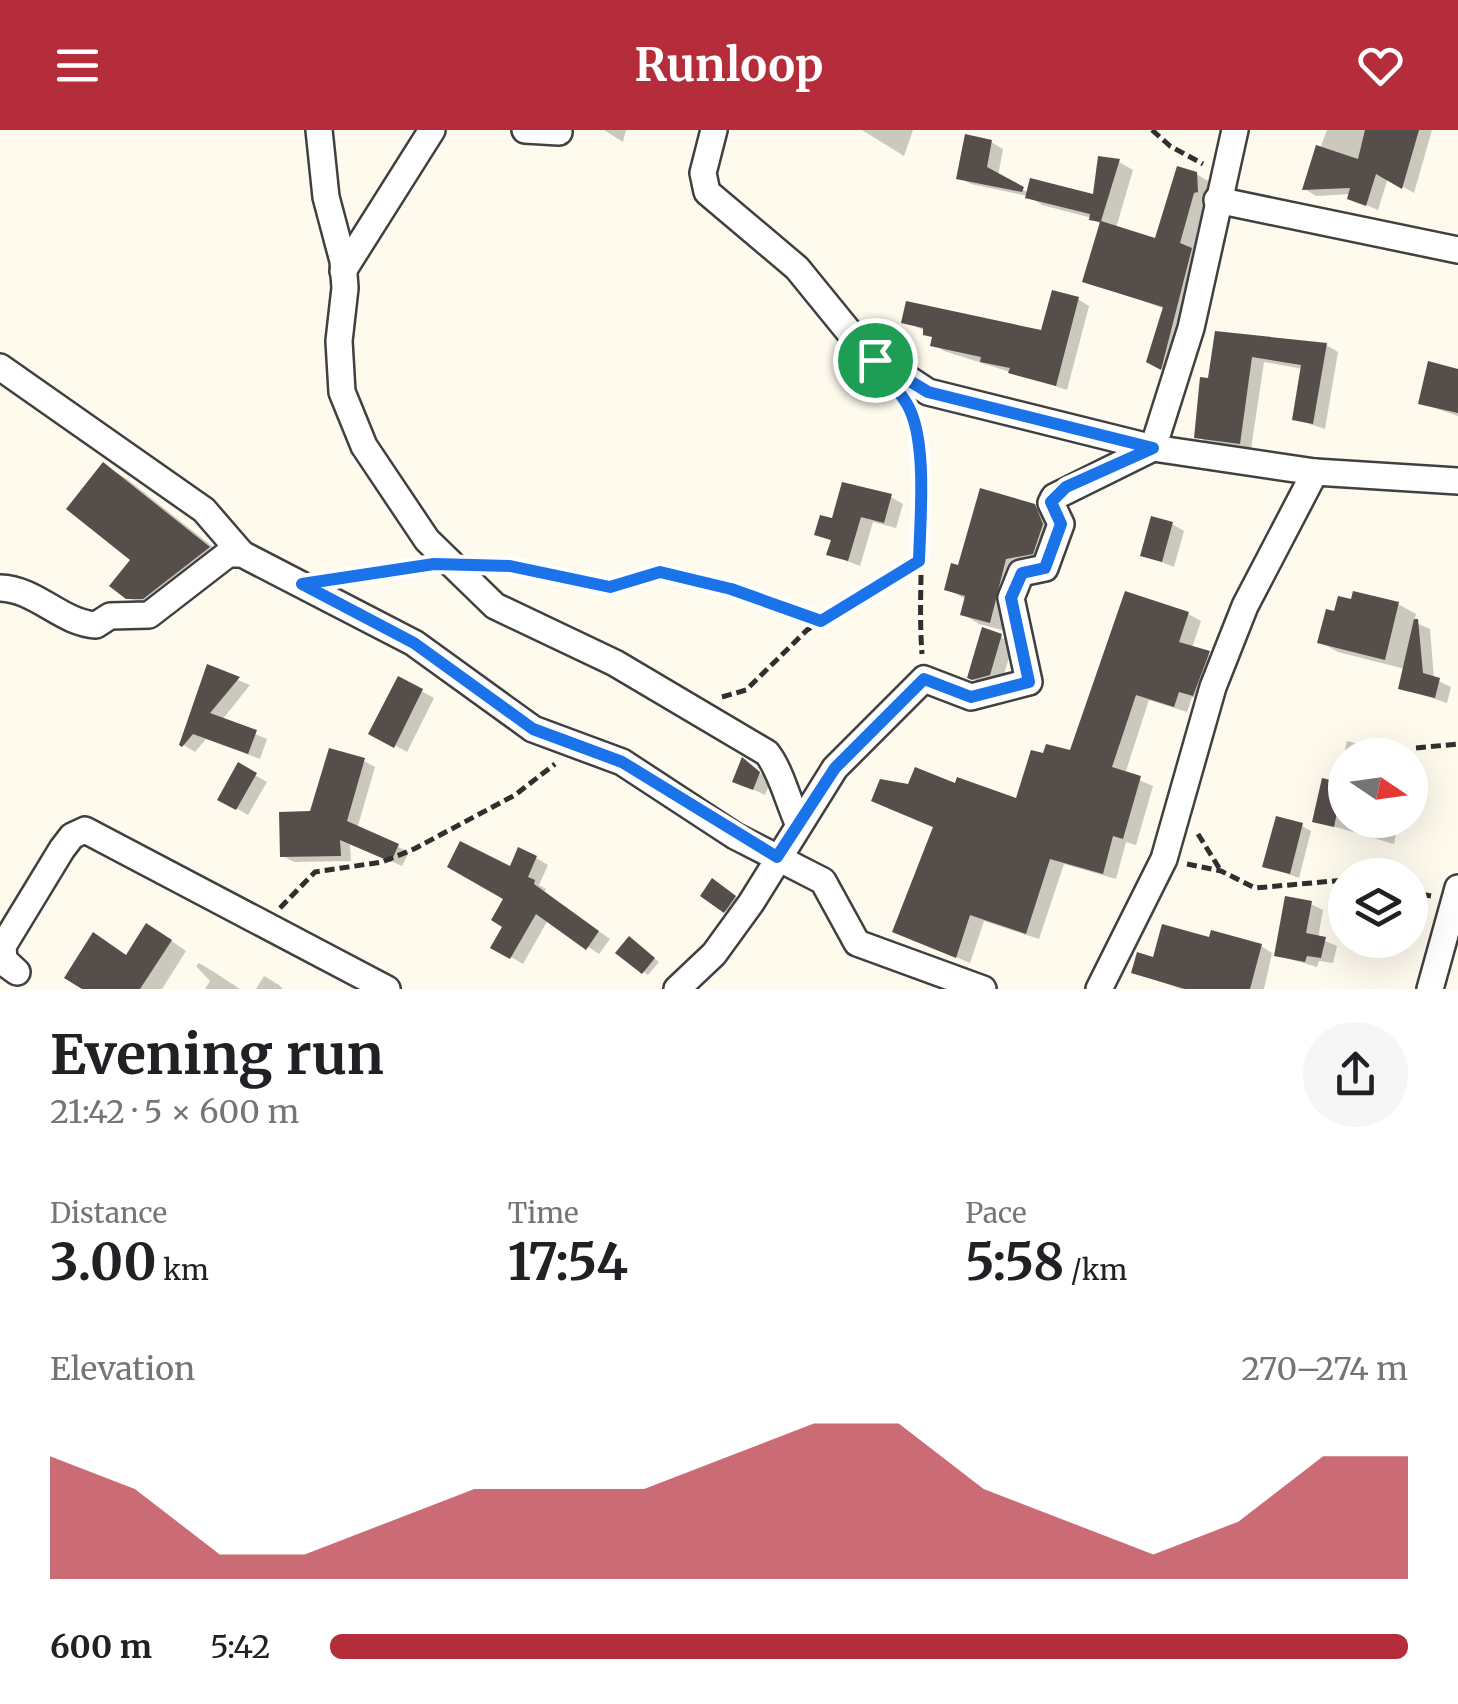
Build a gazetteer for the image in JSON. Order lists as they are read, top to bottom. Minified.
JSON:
{"north":"right","page":{"header":"Runloop","heading":["Evening run","21:42 · 5 × 600 m"],"stats":[["Distance","3.00 km"],["Time","17:54"],["Pace","5:58 /km"]],"chart":["Elevation","270–274 m"],"list":[{"name":"600 m","note":"5:42"}]}}
